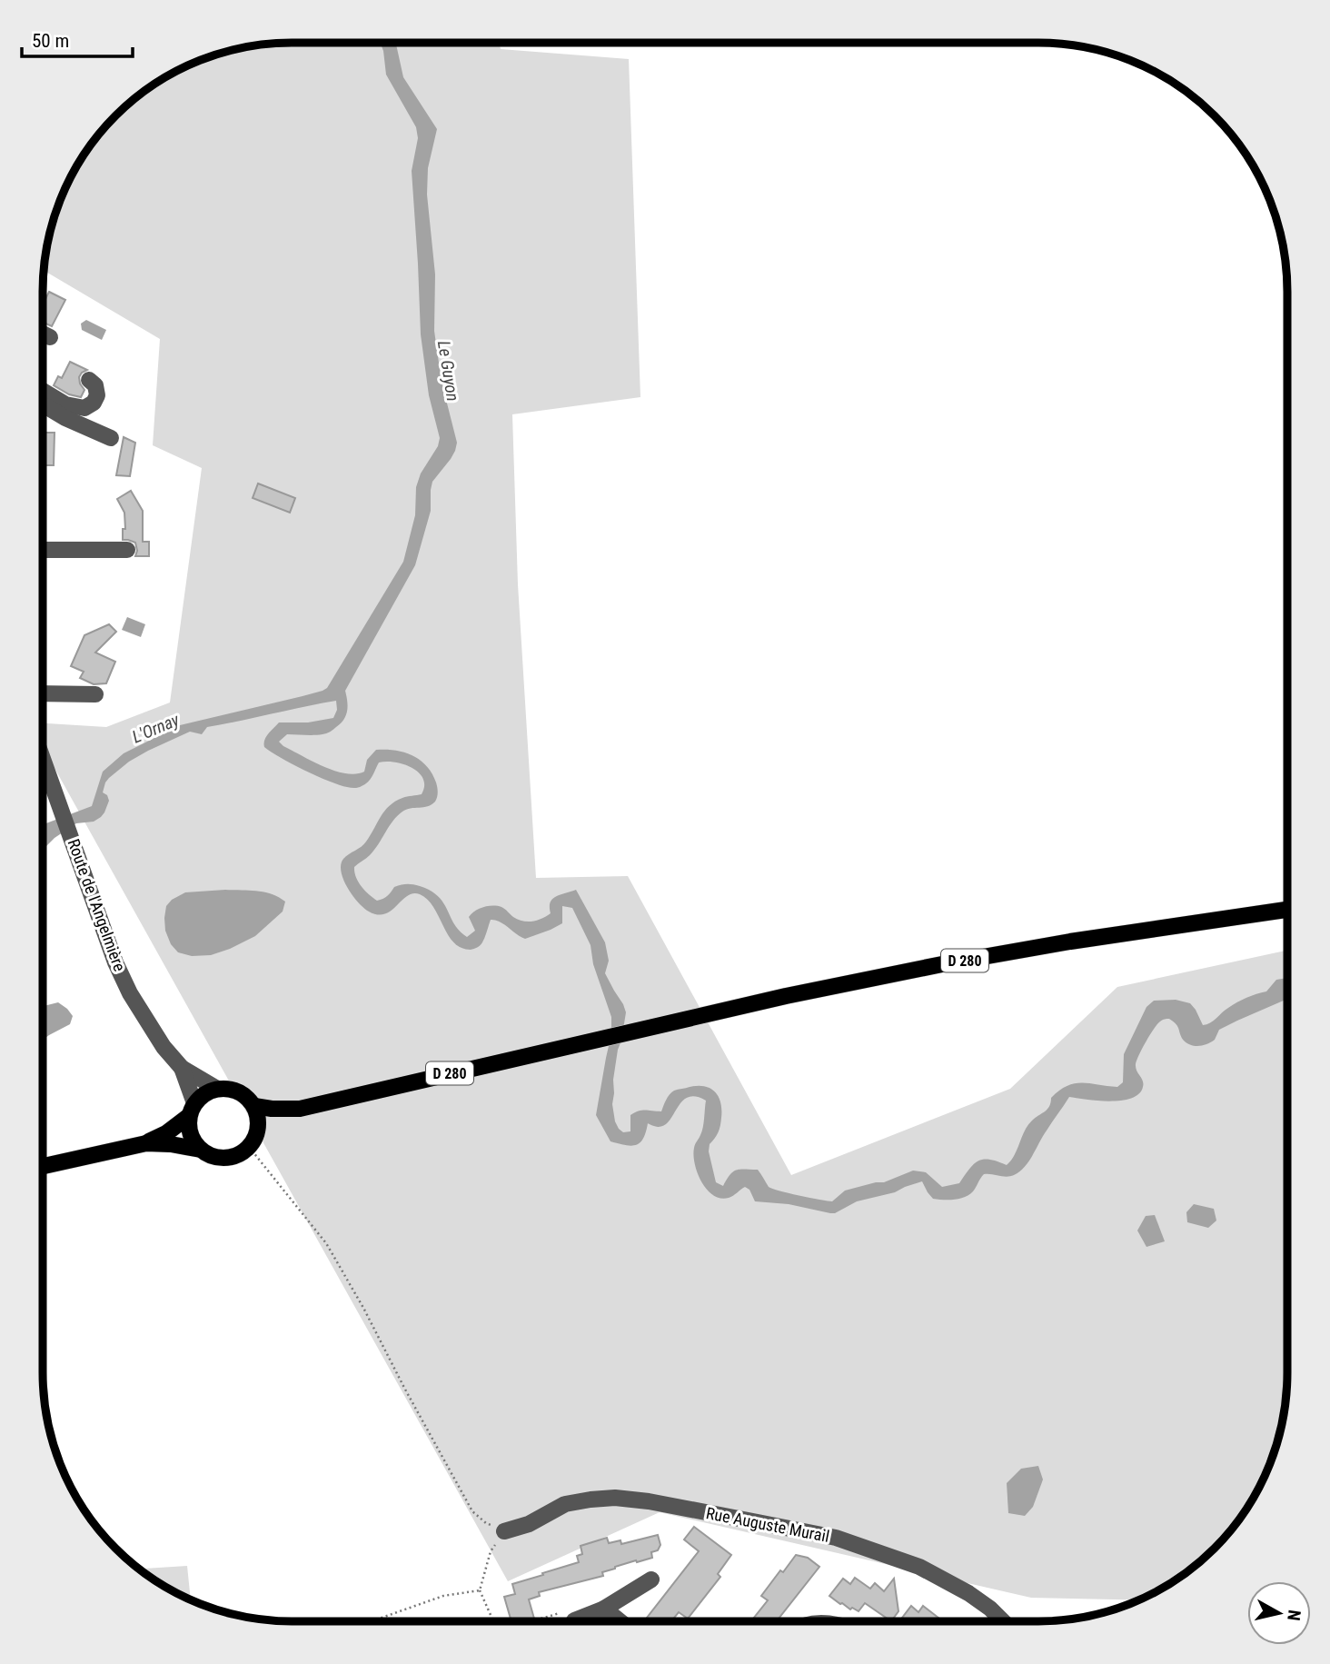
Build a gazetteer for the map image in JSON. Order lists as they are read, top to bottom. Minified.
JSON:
{"streets":{"main road":["D 280"],"street":["Route de l'Angelmière","Rue Auguste Murail"]},"crossings":[["Route de l'Angelmière","D 280"]],"water":["Le Guyon","L'Ornay"],"scale_bar":"50 m","north":"right"}
